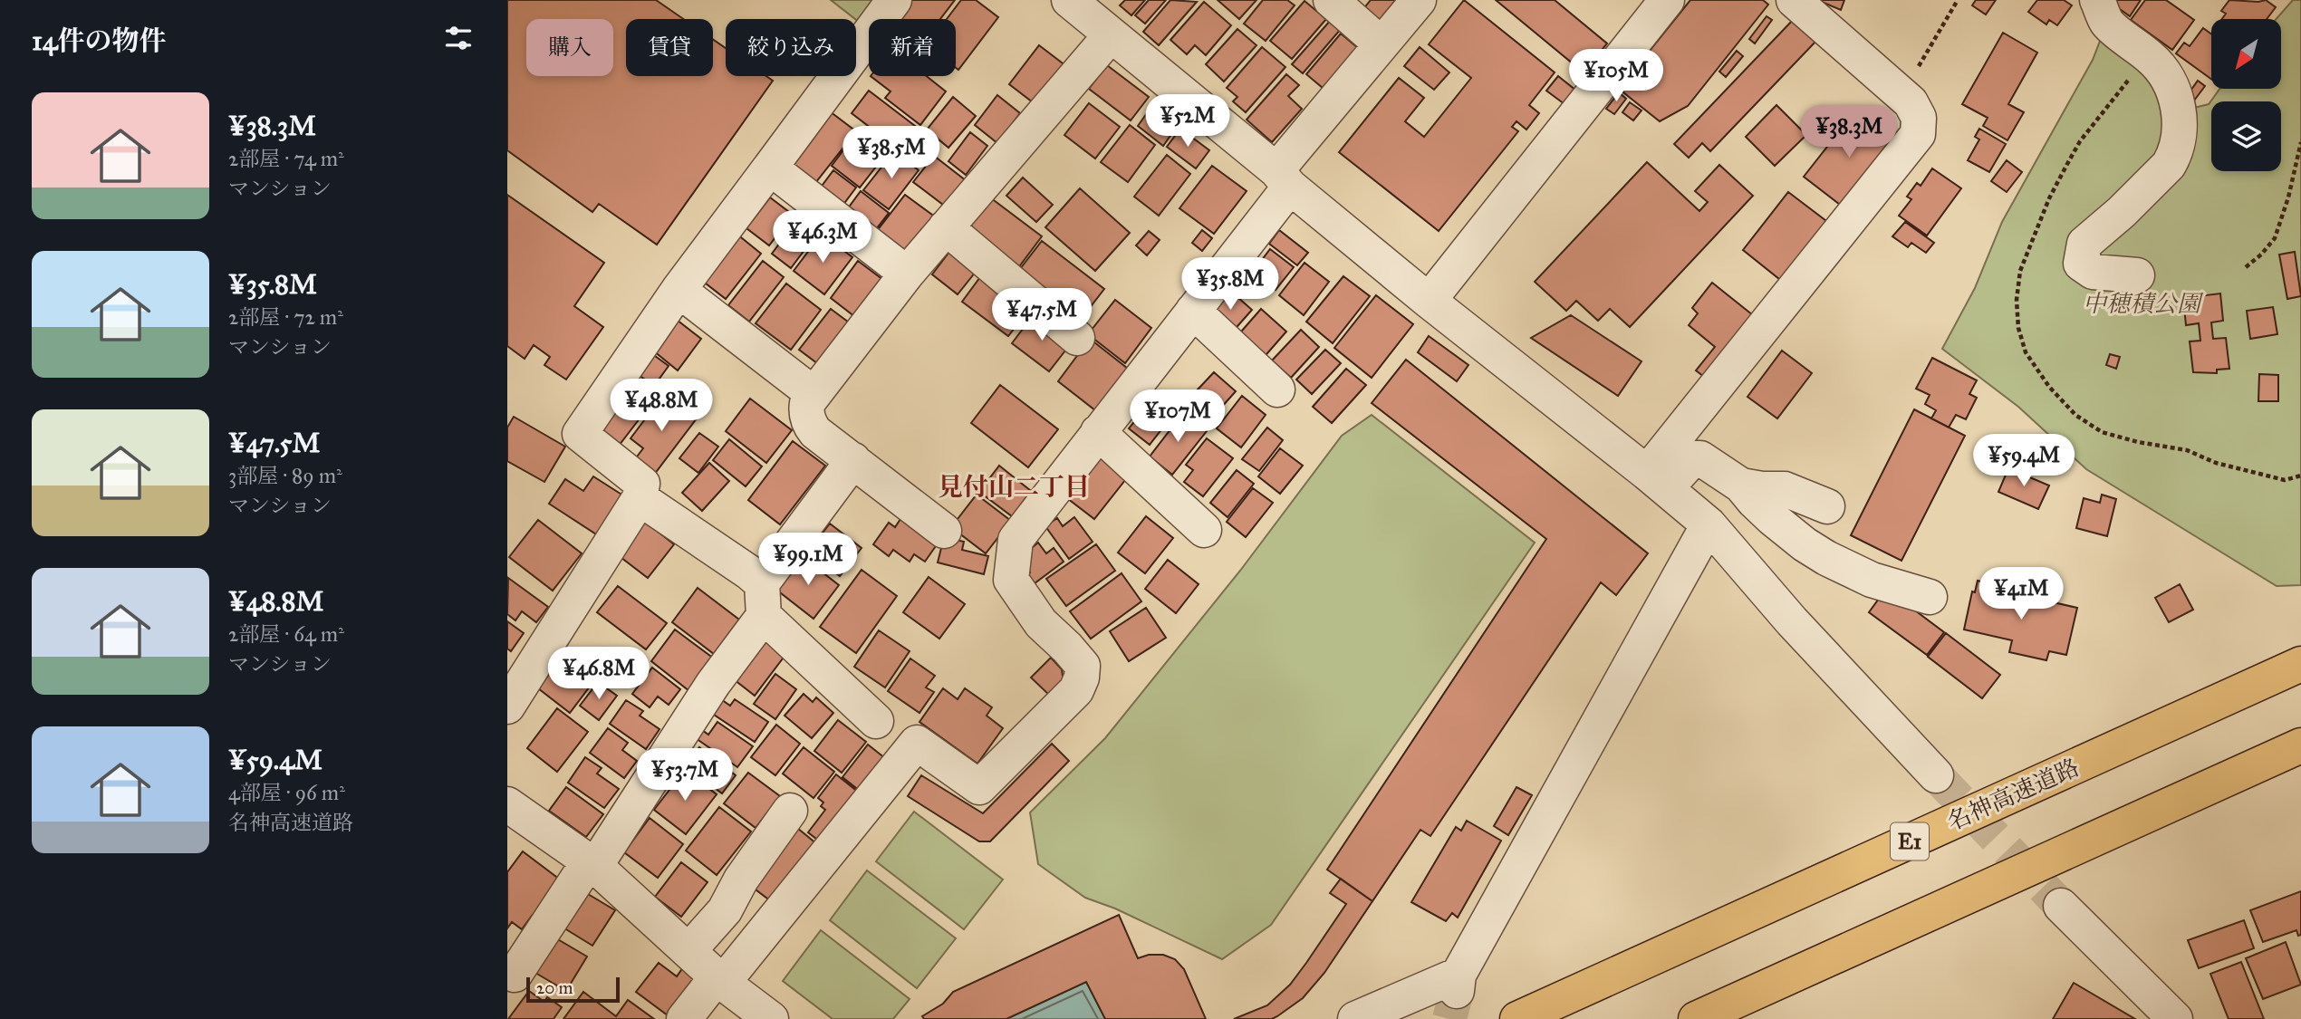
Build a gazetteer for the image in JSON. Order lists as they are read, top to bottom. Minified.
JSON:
{"streets":{"highway":["名神高速道路","E1"]},"districts":["見付山二丁目"],"parks":["中穂積公園"],"scale_bar":"20 m","north":"bottom left","page":{"heading":"14件の物件","chip":["購入","賃貸","絞り込み","新着"],"price":["¥105M","¥52M","¥38.3M","¥38.5M","¥46.3M","¥35.8M","¥47.5M","¥48.8M","¥107M","¥59.4M","¥99.1M","¥41M","¥46.8M","¥53.7M"],"list":[{"name":"¥38.3M","note":"2部屋 · 74 m² · マンション"},{"name":"¥35.8M","note":"2部屋 · 72 m² · マンション"},{"name":"¥47.5M","note":"3部屋 · 89 m² · マンション"},{"name":"¥48.8M","note":"2部屋 · 64 m² · マンション"},{"name":"¥59.4M","note":"4部屋 · 96 m² · 名神高速道路"}],"scale":"20 m"}}
